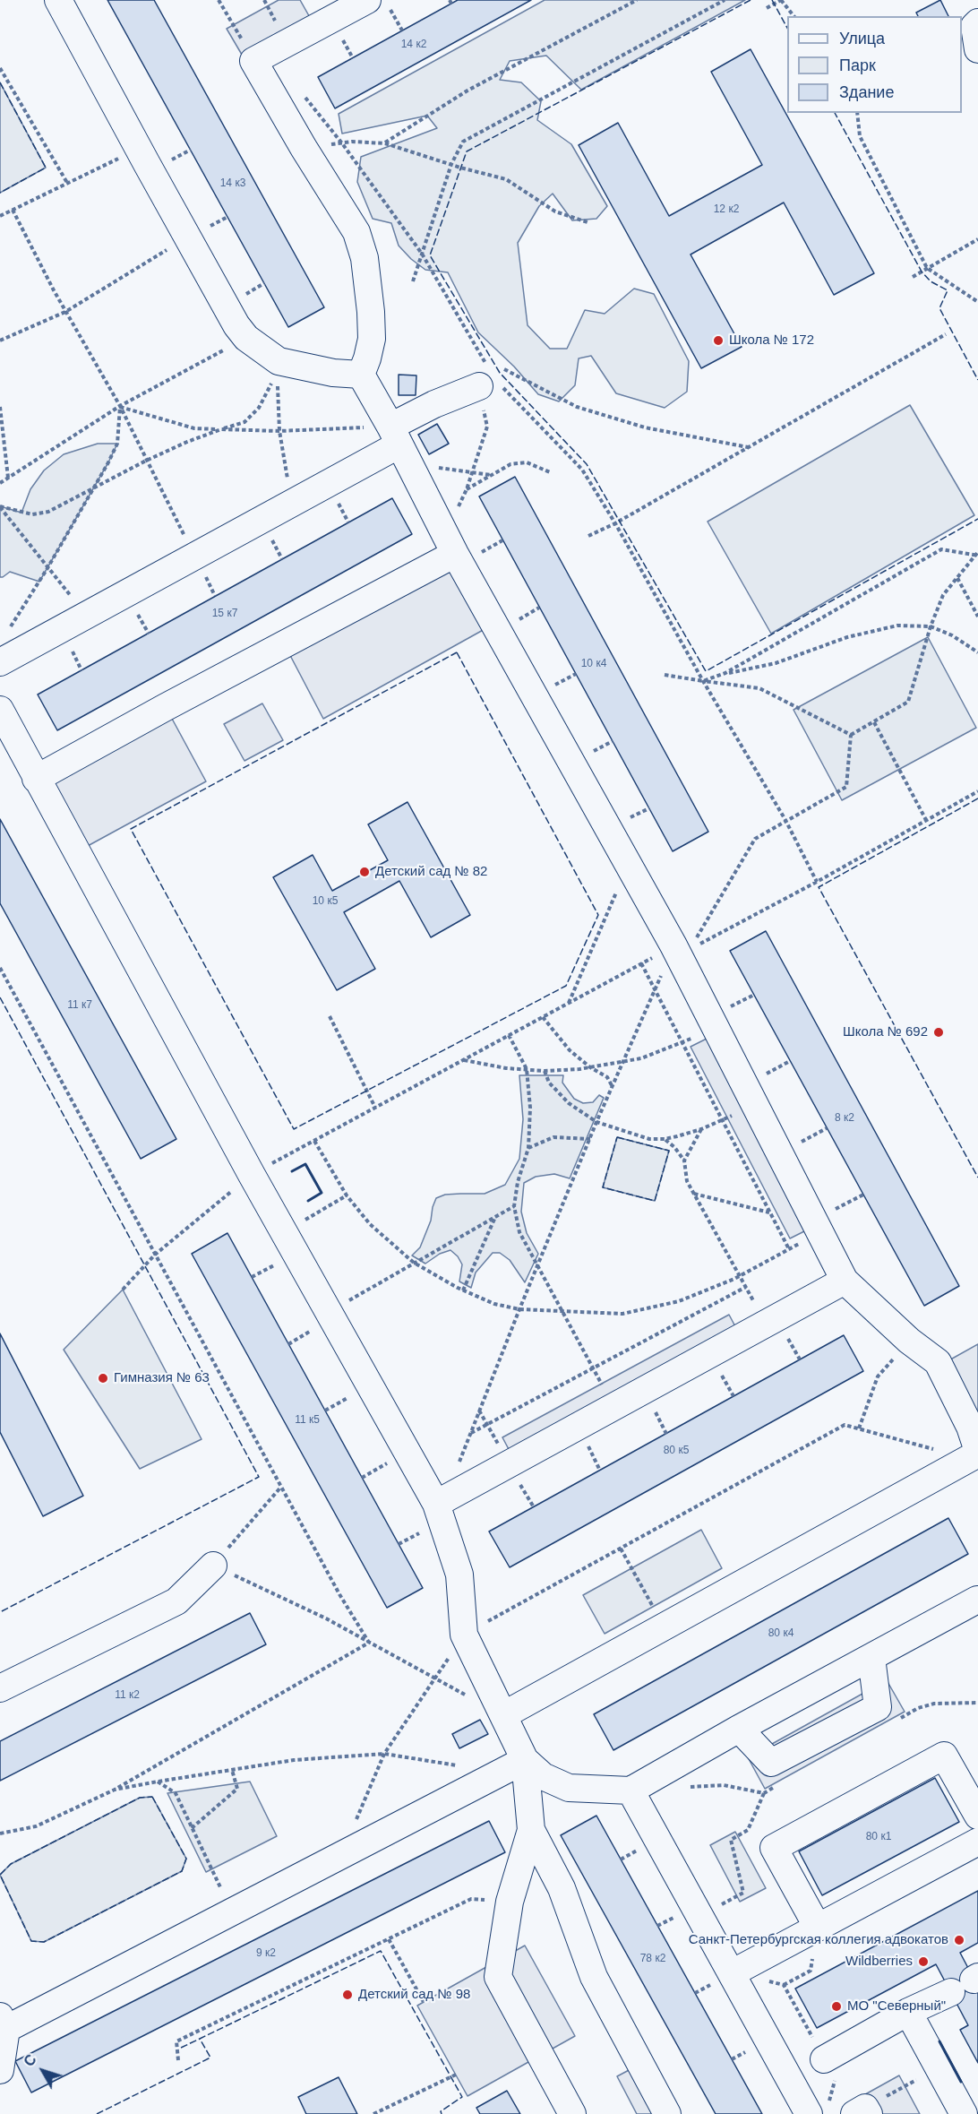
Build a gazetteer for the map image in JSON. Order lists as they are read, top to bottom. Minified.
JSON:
{"places":["Школа № 172","Детский сад № 82","Школа № 692","Гимназия № 63","Санкт-Петербургская коллегия адвокатов","Wildberries","Детский сад № 98","МО \"Северный\""],"house_numbers":["14 к2","14 к3","12 к2","15 к7","10 к4","10 к5","11 к7","8 к2","11 к5","80 к5","80 к4","11 к2","80 к1","9 к2","78 к2"],"legend":["Улица","Парк","Здание"],"north":"top left"}
